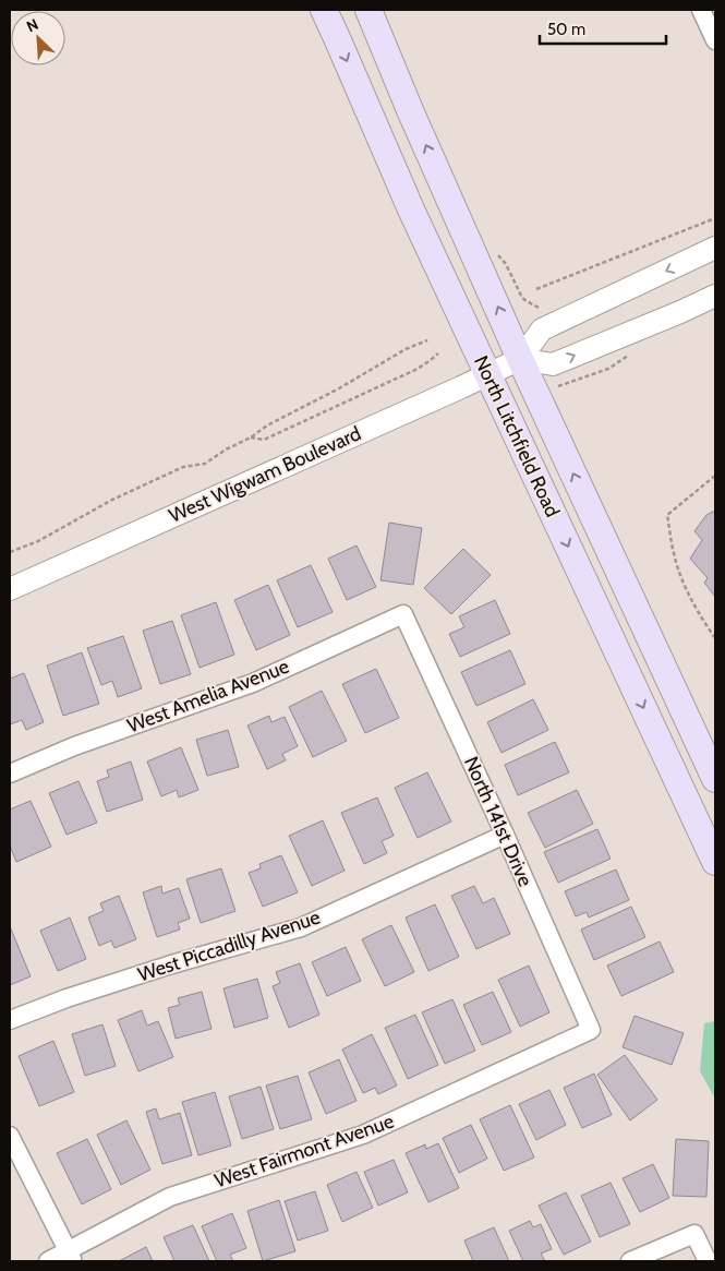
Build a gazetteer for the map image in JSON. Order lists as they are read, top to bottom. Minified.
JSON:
{"streets":{"main road":["North Litchfield Road"],"street":["West Wigwam Boulevard","West Amelia Avenue","North 141st Drive","West Piccadilly Avenue","West Fairmont Avenue"]},"crossings":[["North Litchfield Road","West Wigwam Boulevard"],["West Amelia Avenue","North 141st Drive"],["North 141st Drive","West Piccadilly Avenue"],["North 141st Drive","West Fairmont Avenue"]],"scale_bar":"50 m","north":"top left"}
